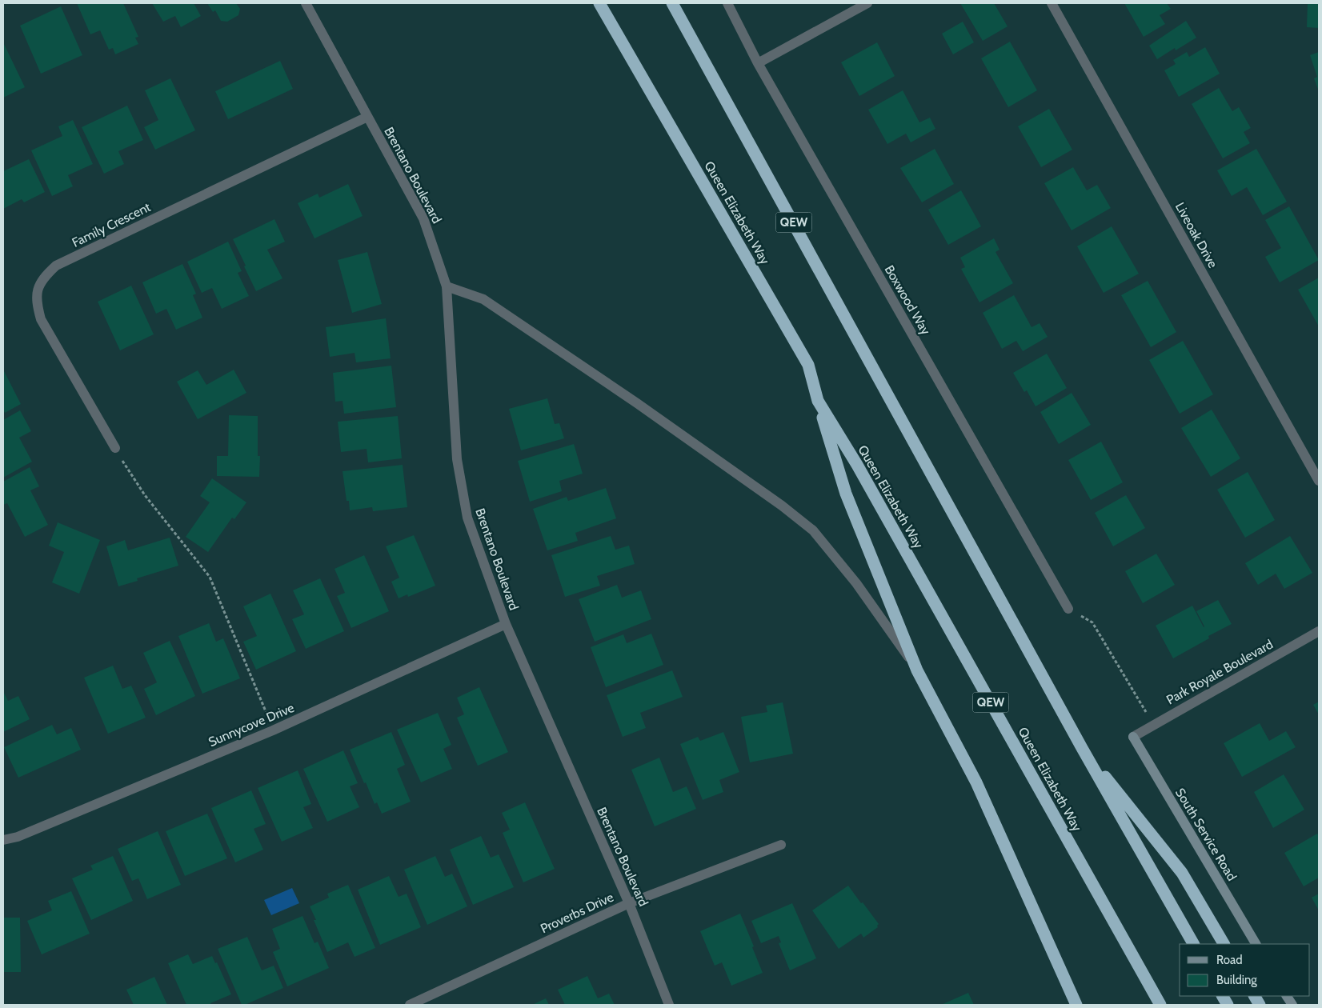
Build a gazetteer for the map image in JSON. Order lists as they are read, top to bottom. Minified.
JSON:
{"streets":{"highway":["Queen Elizabeth Way","QEW"],"main road":["South Service Road"],"street":["Brentano Boulevard","Family Crescent","Liveoak Drive","Boxwood Way","Park Royale Boulevard","Sunnycove Drive","Proverbs Drive"]},"crossings":[["Brentano Boulevard","Family Crescent"],["Brentano Boulevard","Sunnycove Drive"],["Brentano Boulevard","Proverbs Drive"],["Park Royale Boulevard","South Service Road"]],"legend":["Road","Building"]}
